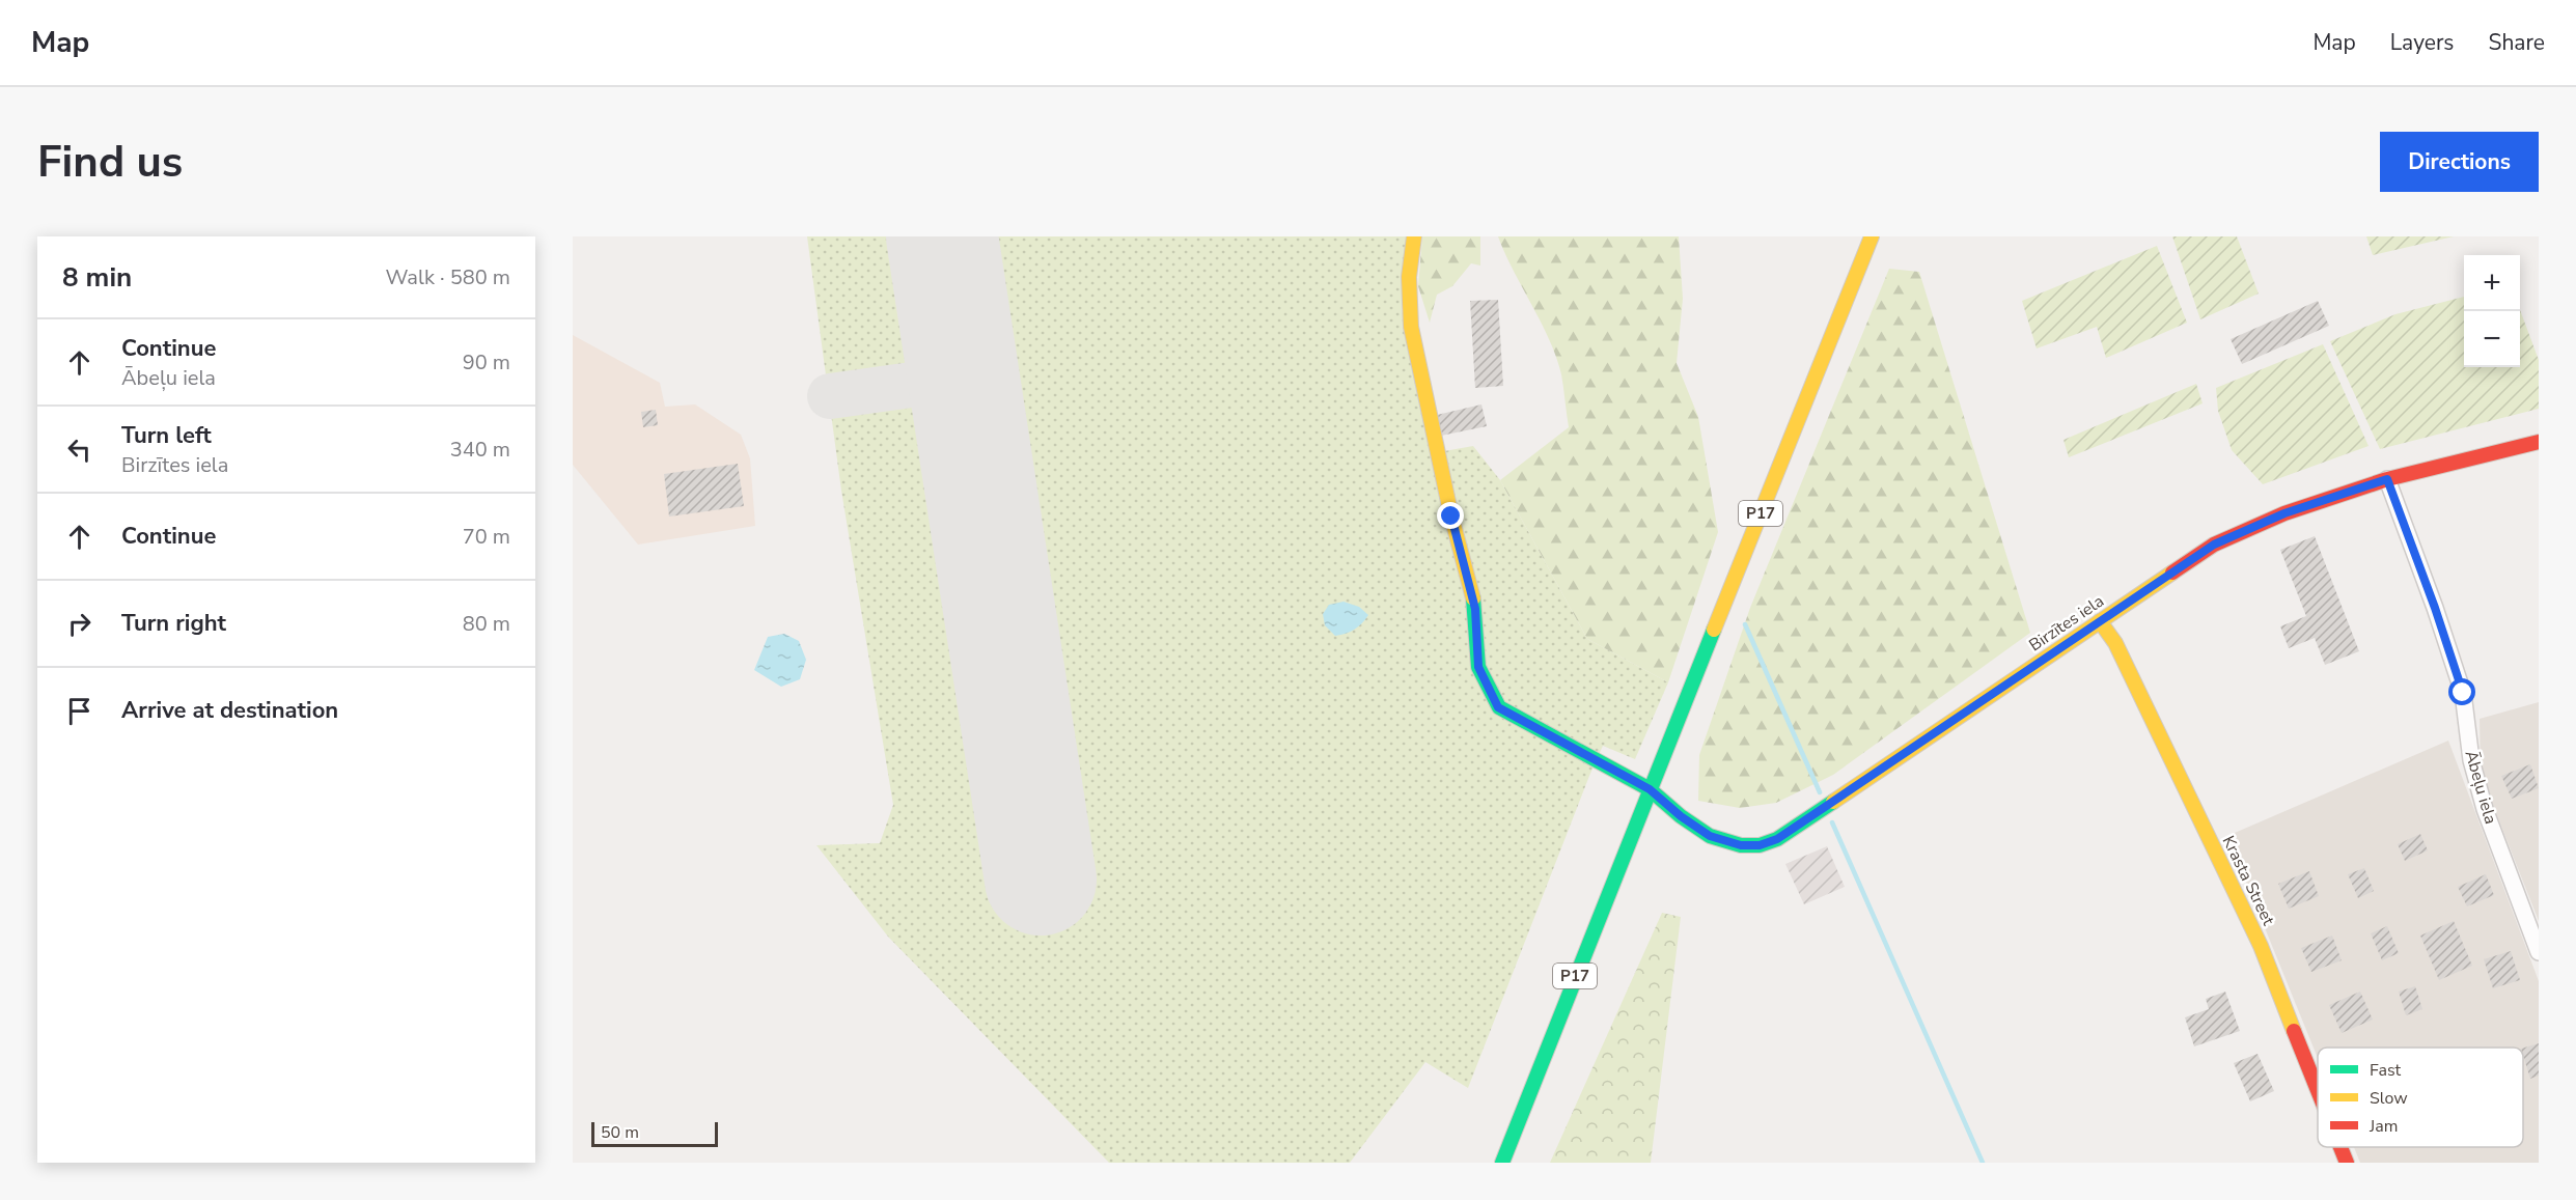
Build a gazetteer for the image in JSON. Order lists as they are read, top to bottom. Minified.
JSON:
{"streets":{"street":["P17","Birzītes iela","Ābeļu iela","Krasta Street"]},"crossings":[["P17","Birzītes iela"],["Birzītes iela","Ābeļu iela"],["Birzītes iela","Krasta Street"]],"legend":["Fast","Slow","Jam"],"scale_bar":"50 m","page":{"header":"Map","nav":["Map","Layers","Share"],"buttons":"Directions","title":"Find us","heading":["8 min","Walk · 580 m"],"map_buttons":["+","−"],"list":[["Continue","Ābeļu iela","90 m"],["Turn left","Birzītes iela","340 m"],["Continue","70 m"],["Turn right","80 m"],"Arrive at destination"],"scale":"50 m"}}
